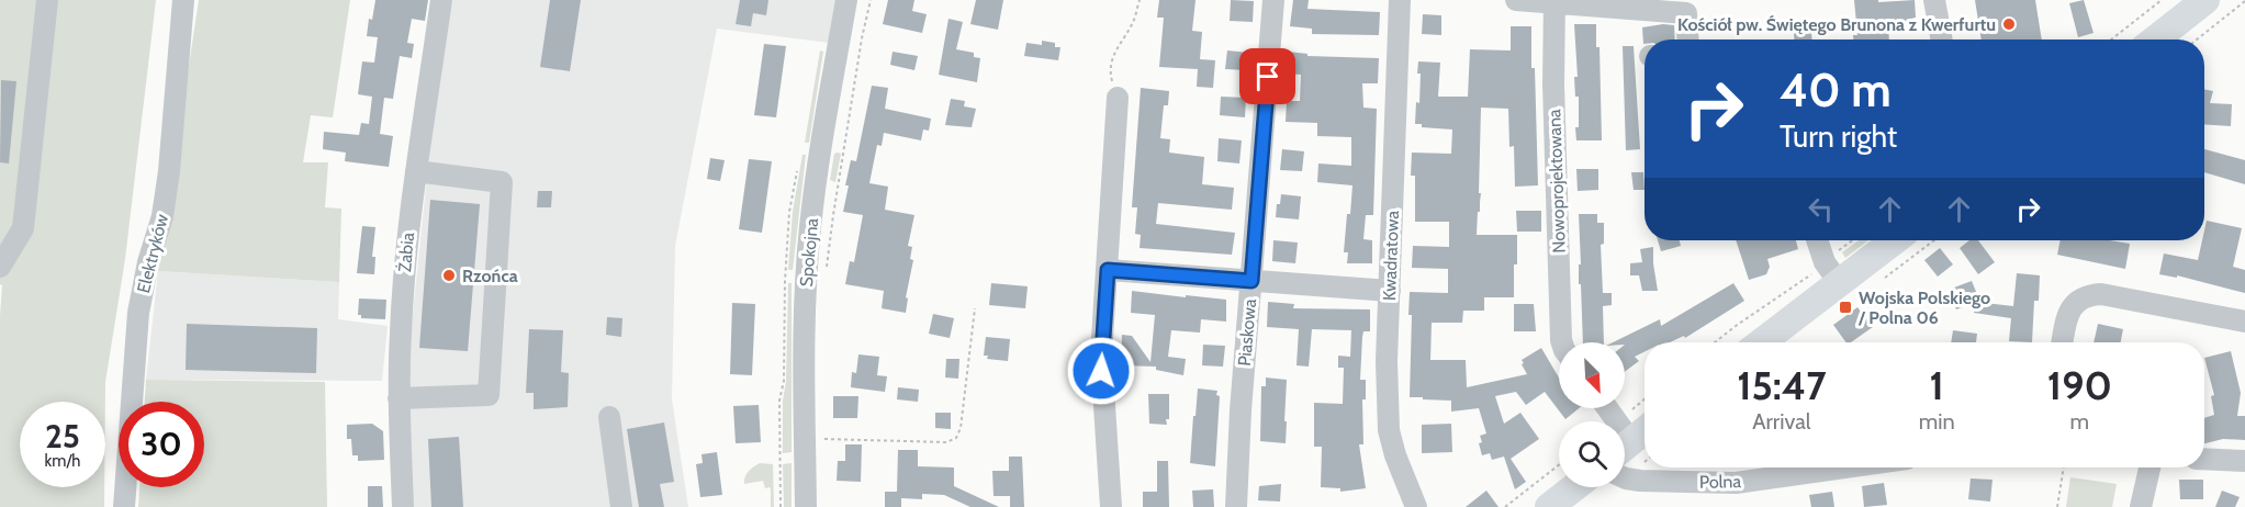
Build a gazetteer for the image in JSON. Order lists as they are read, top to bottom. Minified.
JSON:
{"streets":{"street":["Nowoprojektowana","Żabia","Spokojna","Elektryków","Kwadratowa","Piaskowa","Polna"]},"places":{"other":["Kościół pw. Świętego Brunona z Kwerfurtu","Rzońca"],"transit":["Wojska Polskiego / Polna 06"]},"north":"bottom right","page":{"turn":["40 m","Turn right"],"eta":["15:47","Arrival","1","min","190","m"],"speed":"25 km/h","limit":"30"}}
